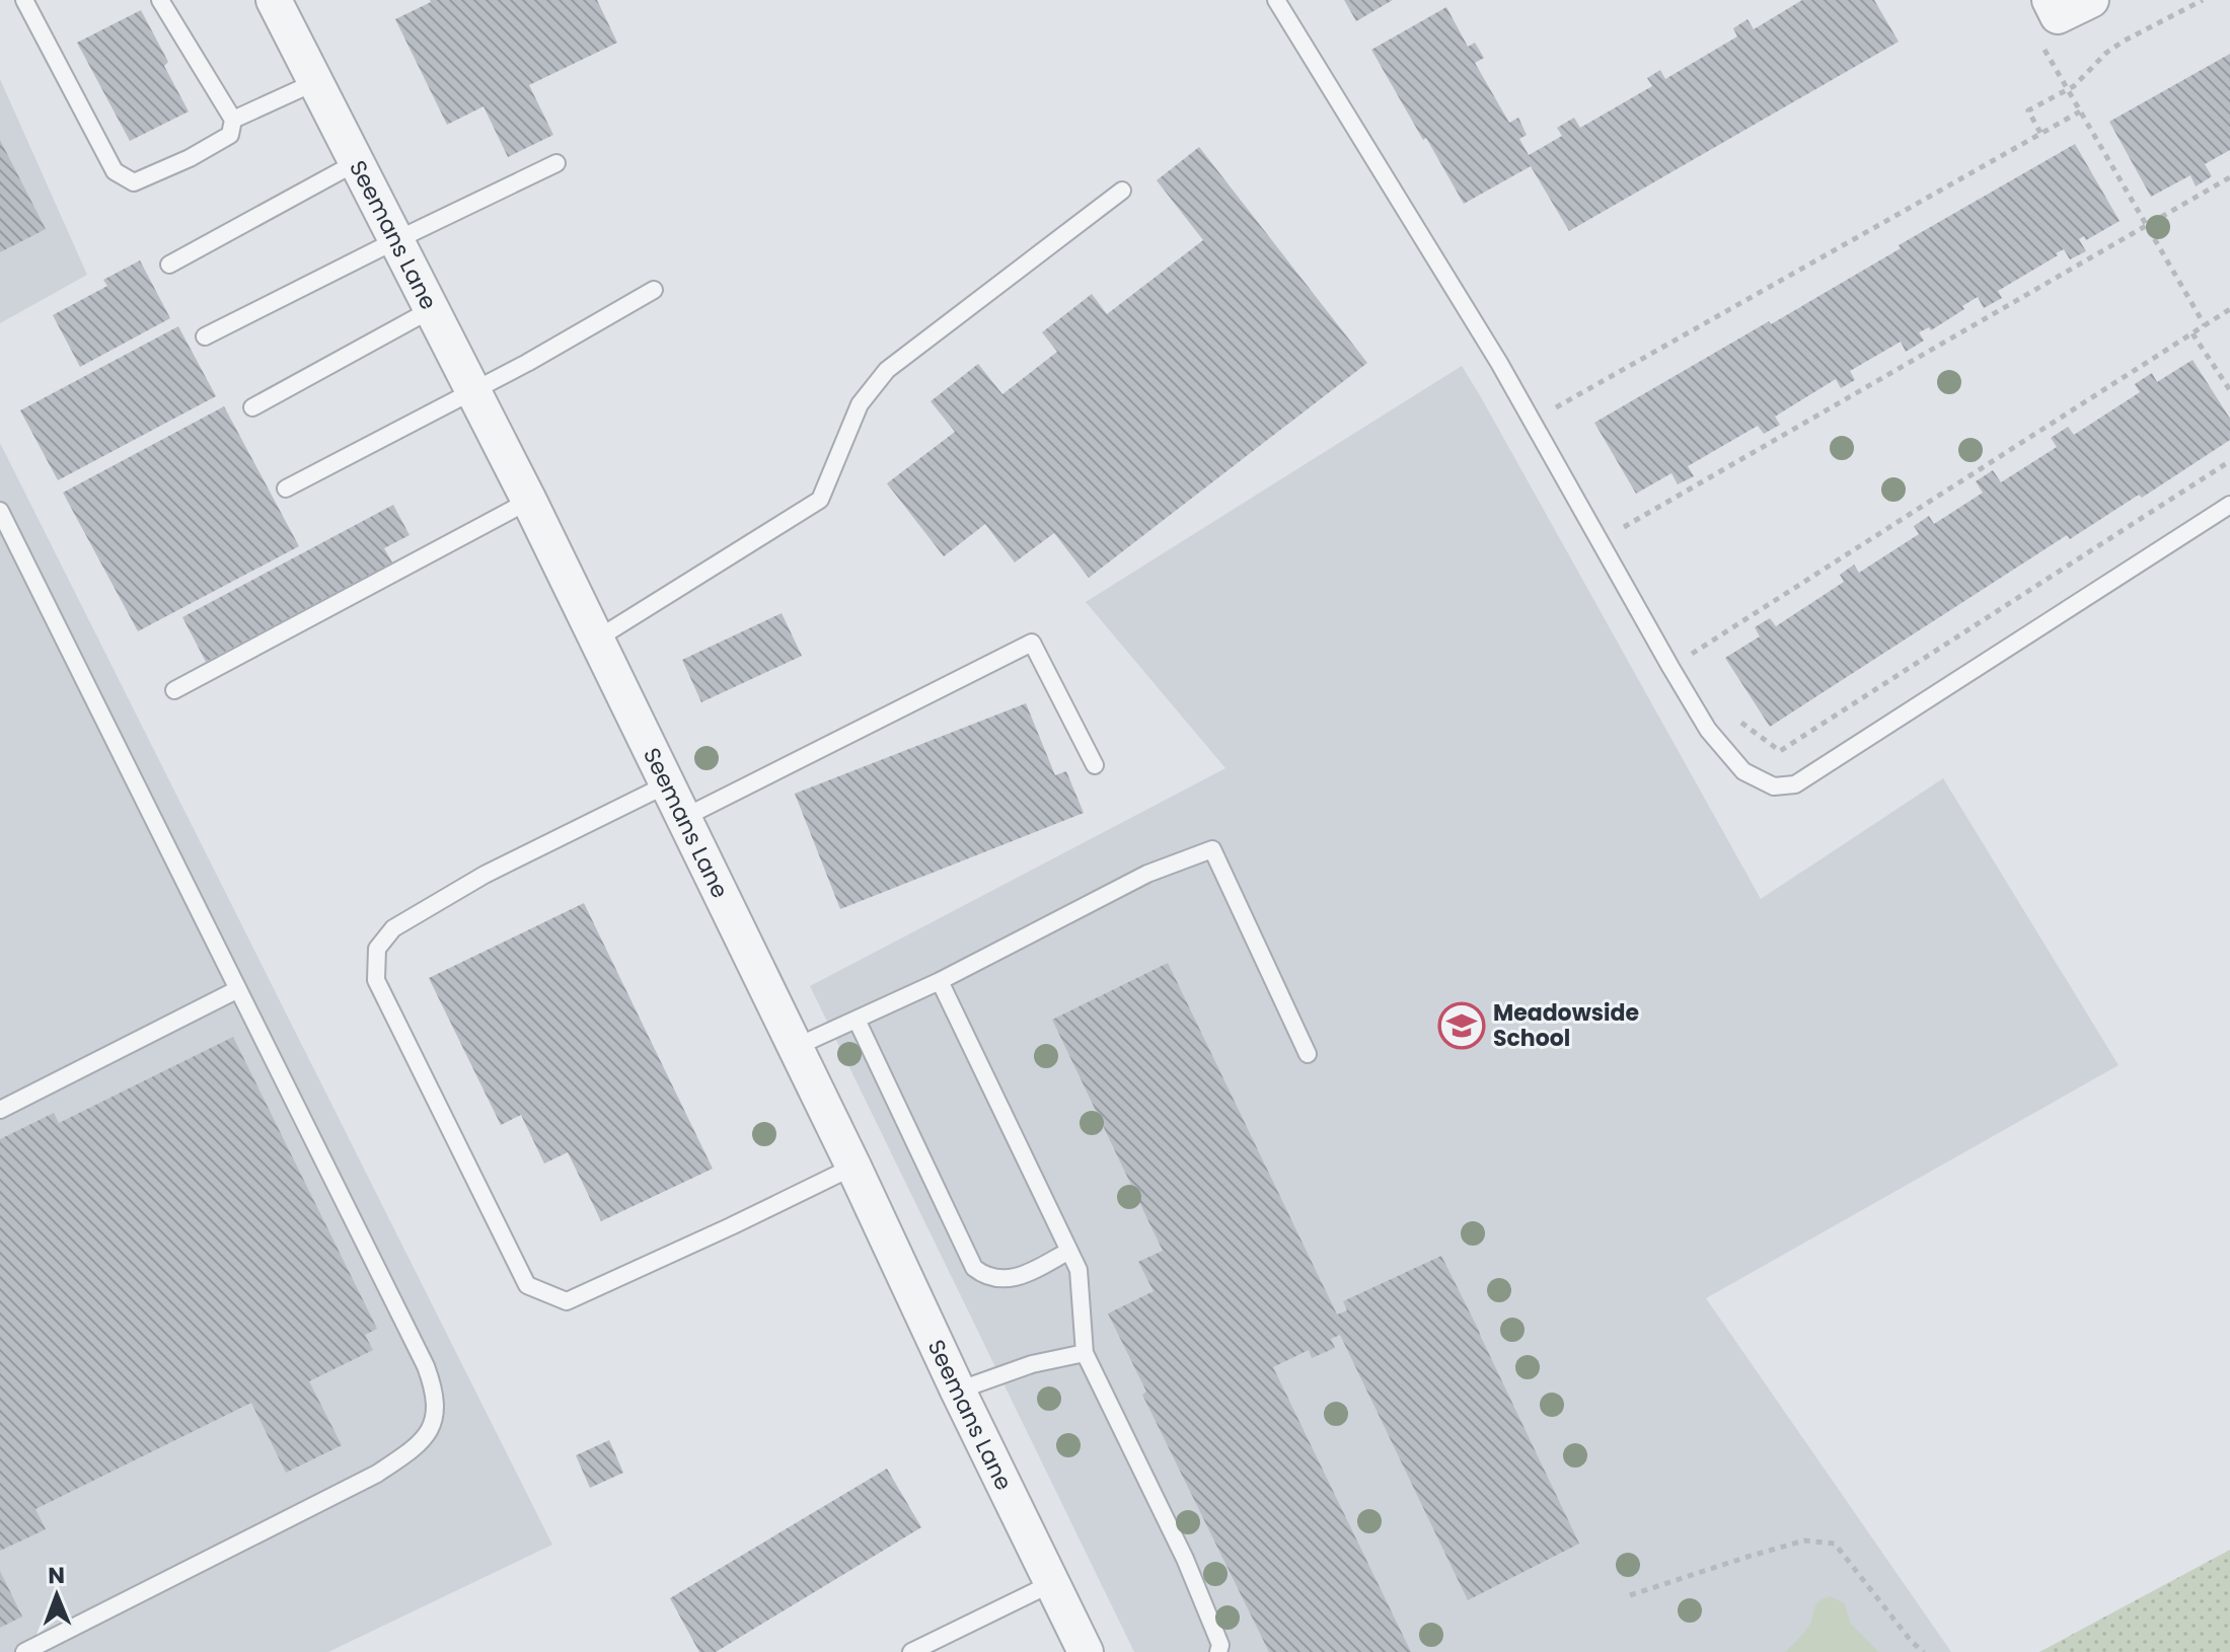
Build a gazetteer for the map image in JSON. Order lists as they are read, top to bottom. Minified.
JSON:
{"streets":{"street":["Seemans Lane"]},"places":{"school or university":["Meadowside School"]},"north":"top"}
